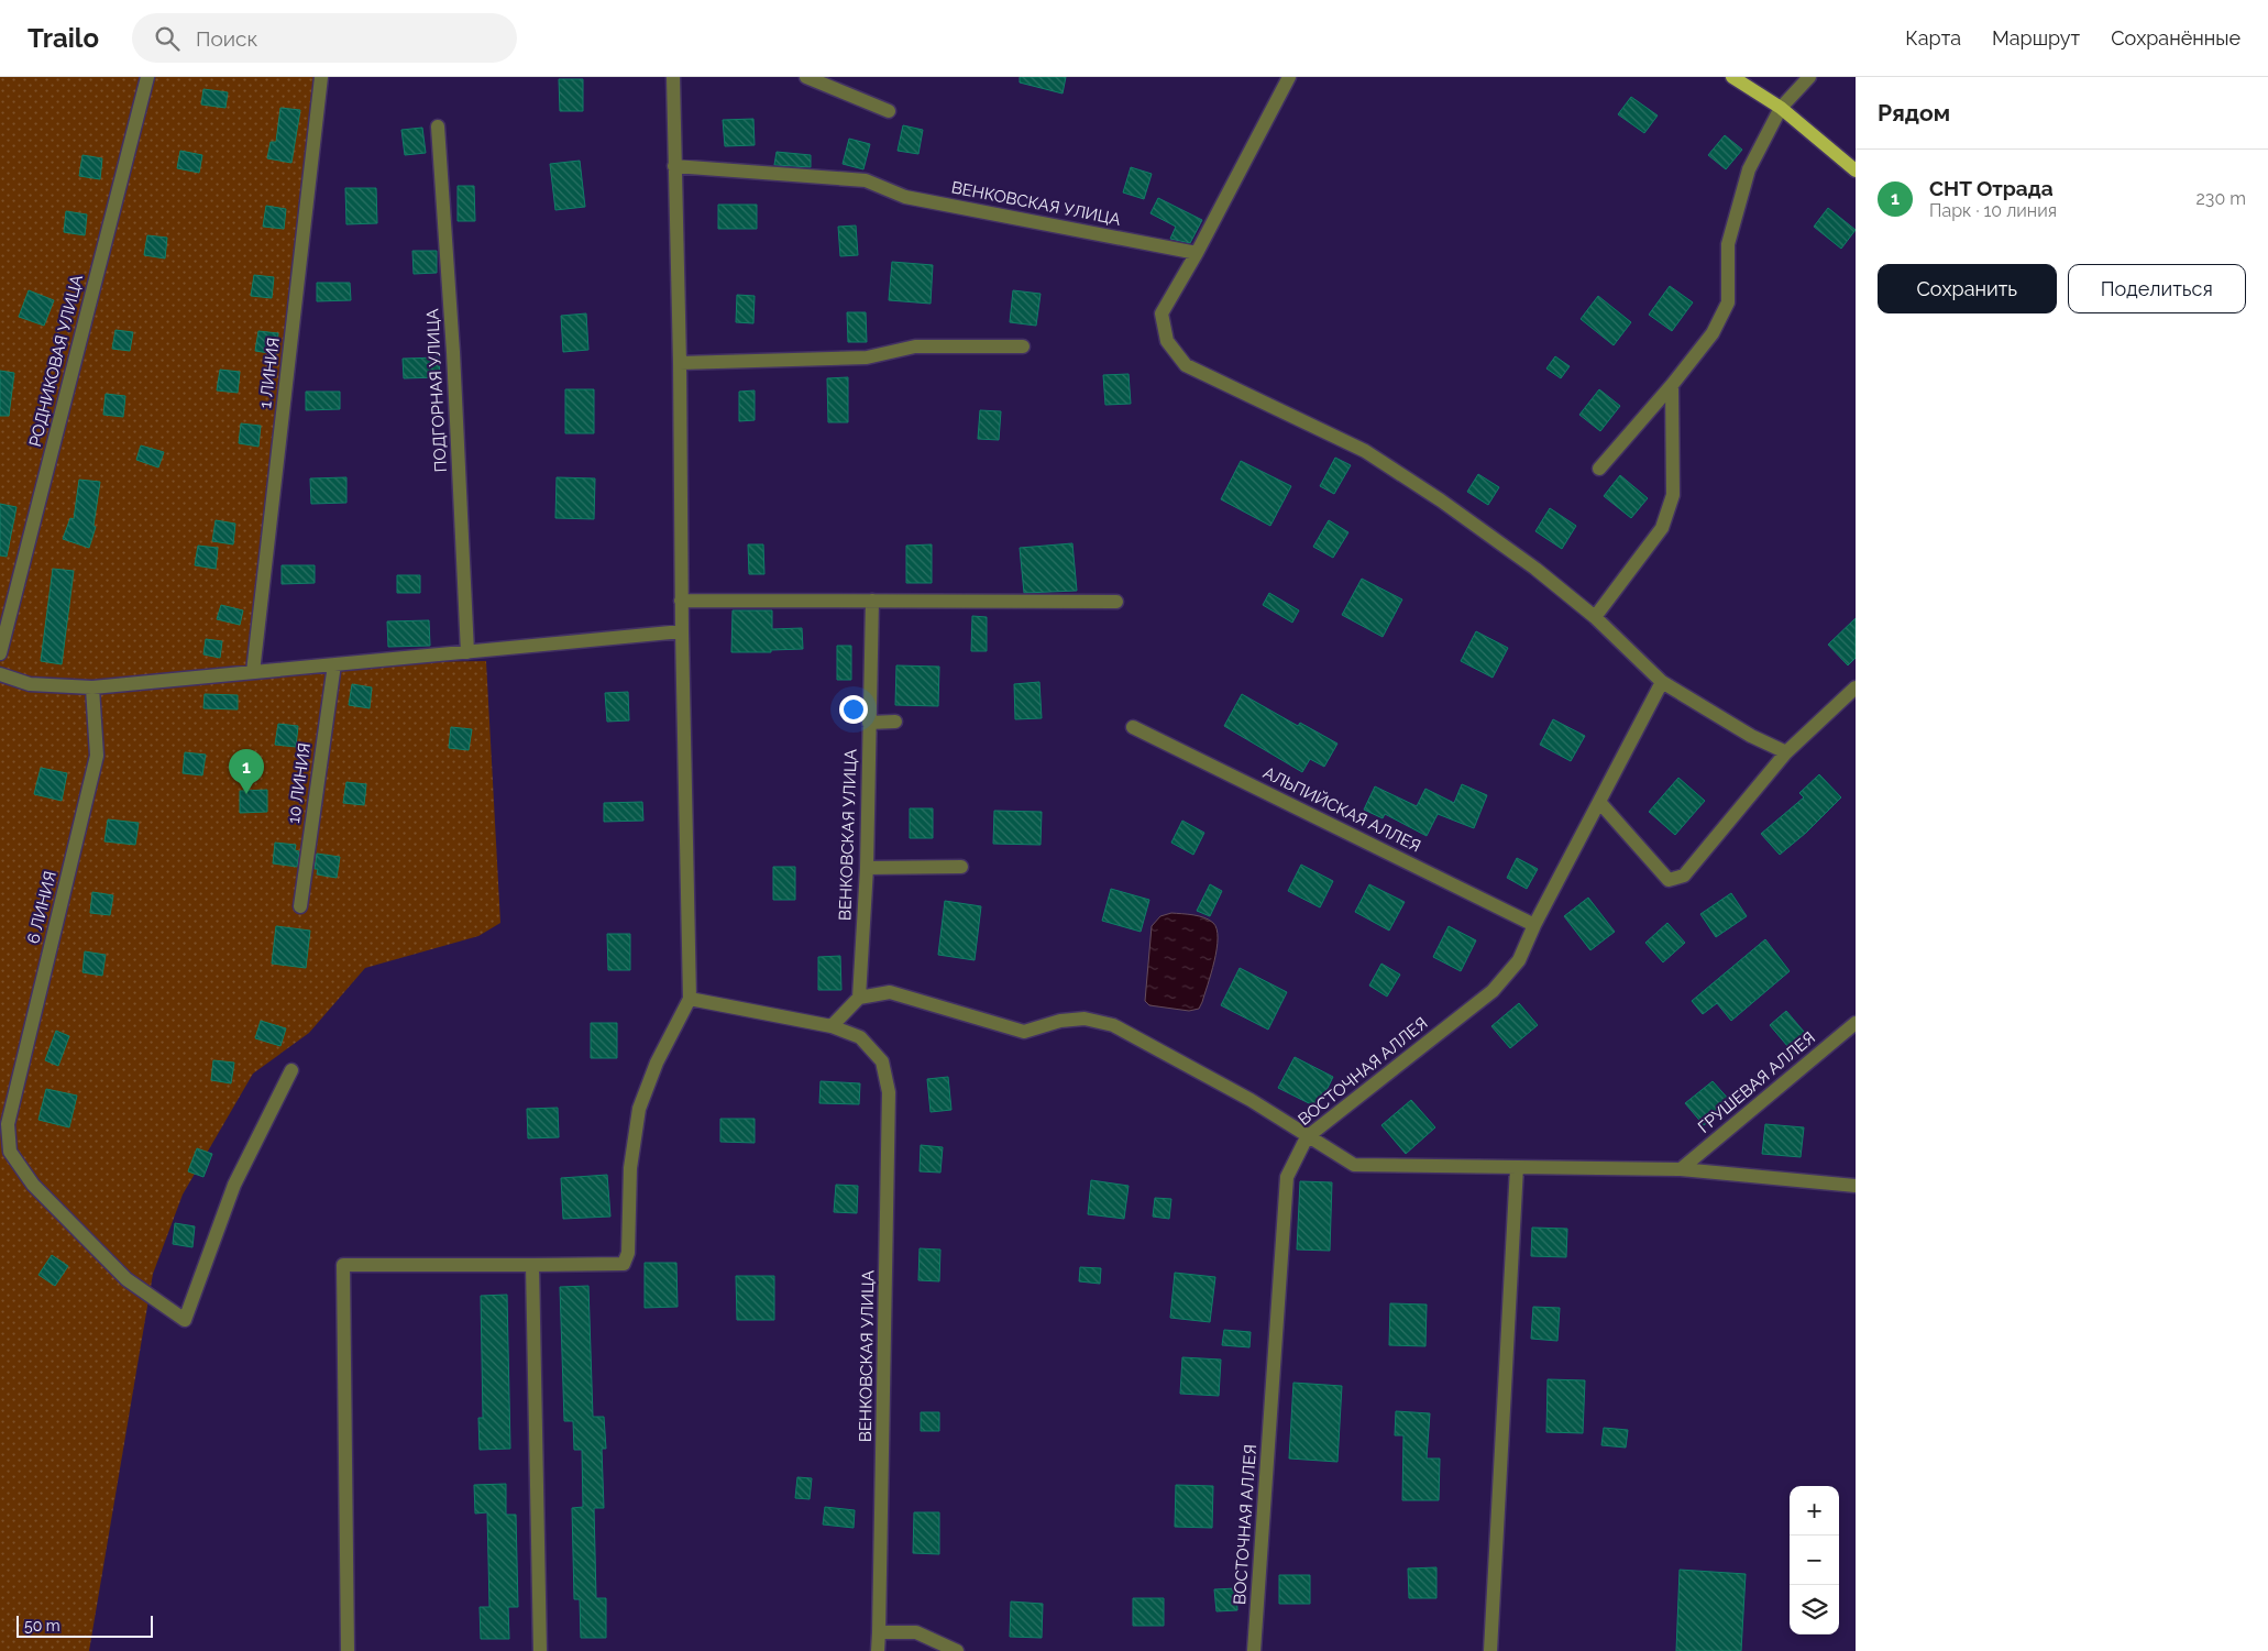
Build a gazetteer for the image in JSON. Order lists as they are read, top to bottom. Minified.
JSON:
{"streets":{"street":["ВЕНКОВСКАЯ УЛИЦА","РОДНИКОВАЯ УЛИЦА","1 ЛИНИЯ","ПОДГОРНАЯ УЛИЦА","10 ЛИНИЯ","АЛЬПИЙСКАЯ АЛЛЕЯ","6 ЛИНИЯ","ВОСТОЧНАЯ АЛЛЕЯ","ГРУШЕВАЯ АЛЛЕЯ"]},"crossings":[["АЛЬПИЙСКАЯ АЛЛЕЯ","ВОСТОЧНАЯ АЛЛЕЯ"]],"scale_bar":"50 m","page":{"header":"Trailo","search":"Поиск","nav":["Карта","Маршрут","Сохранённые"],"heading":"Рядом","list":[{"mark":"1","name":"СНТ Отрада","note":"Парк · 10 линия","value":"230 m"}],"buttons":["Сохранить","Поделиться"],"pins":"1","map_buttons":["+","−"],"scale":"50 m"}}
